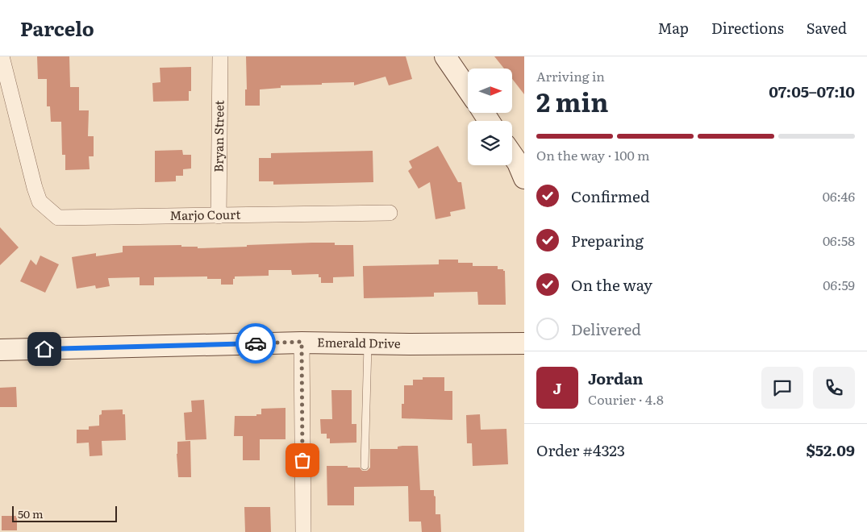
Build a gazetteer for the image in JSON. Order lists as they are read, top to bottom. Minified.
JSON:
{"streets":{"main road":["Emerald Drive"],"street":["Bryan Street","Marjo Court"]},"crossings":[["Bryan Street","Marjo Court"]],"scale_bar":"50 m","north":"right","page":{"header":"Parcelo","nav":["Map","Directions","Saved"],"heading":["2 min","Arriving in","07:05–07:10"],"panel":["Jordan","Courier · 4.8","Order #4323","$52.09"],"bar":"On the way · 100 m","list":[["Confirmed","06:46"],["Preparing","06:58"],["On the way","06:59"],"Delivered"],"round":"J","scale":"50 m"}}
